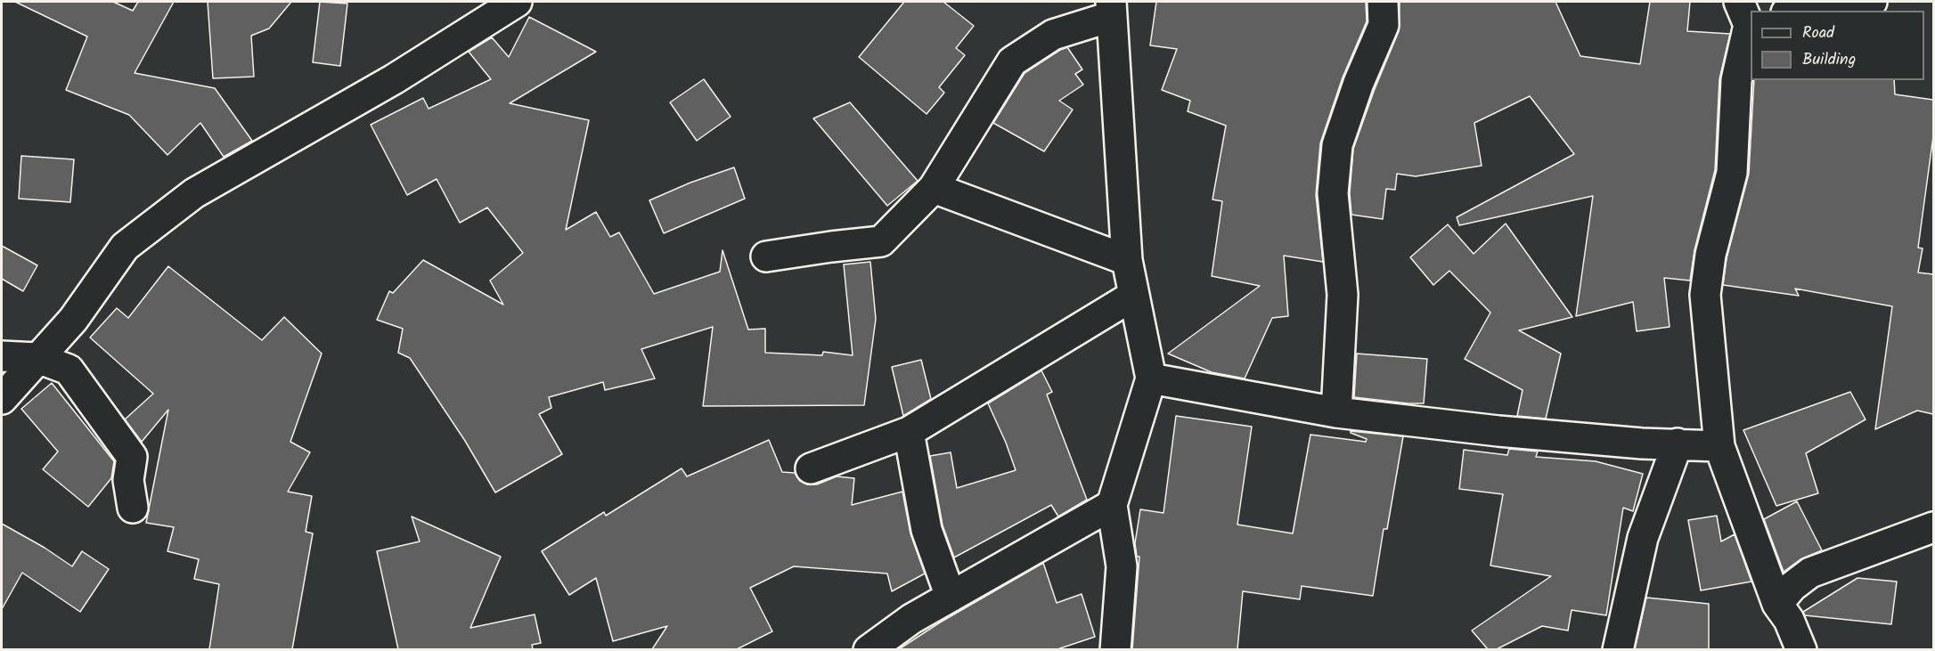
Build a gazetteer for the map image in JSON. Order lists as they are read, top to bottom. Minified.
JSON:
{"legend":["Road","Building"]}
